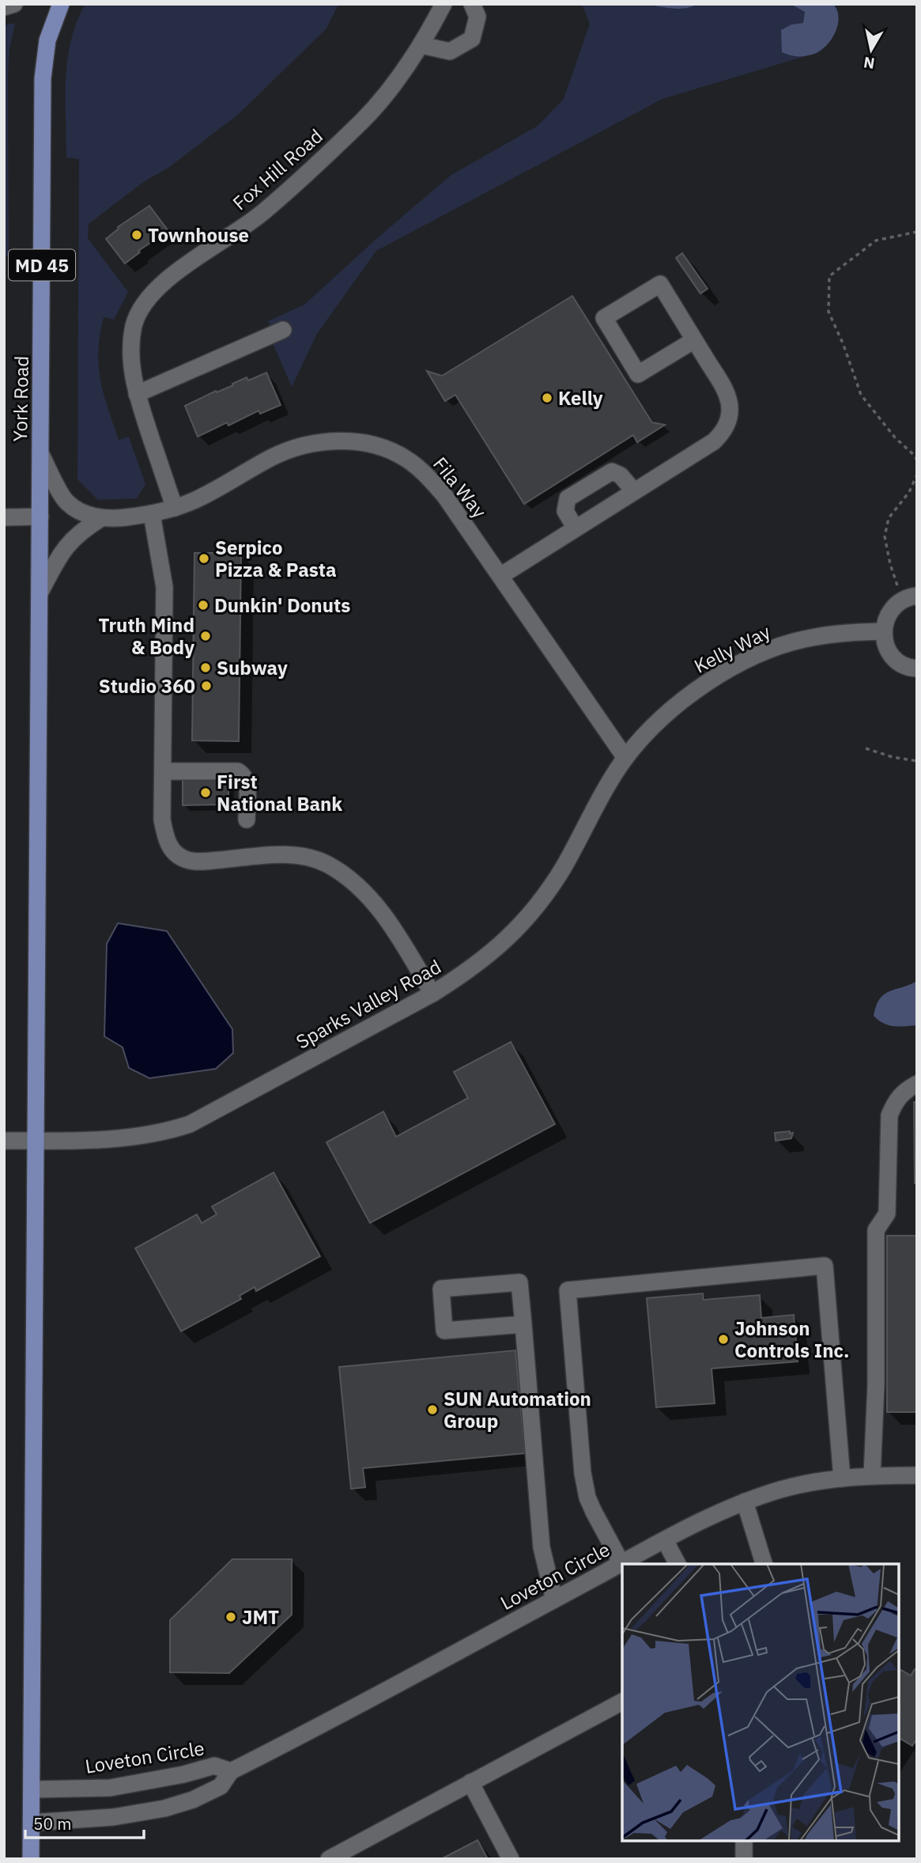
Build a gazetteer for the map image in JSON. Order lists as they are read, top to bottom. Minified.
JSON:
{"streets":{"main road":["MD 45","York Road"],"street":["Fox Hill Road","Fila Way","Kelly Way","Sparks Valley Road","Loveton Circle"]},"crossings":[["Fox Hill Road","Fila Way"],["York Road","Fila Way"],["York Road","Sparks Valley Road"],["York Road","Loveton Circle"],["Fila Way","Kelly Way"],["Fila Way","Sparks Valley Road"],["Kelly Way","Sparks Valley Road"]],"places":["Townhouse","Kelly","Serpico Pizza & Pasta","Dunkin' Donuts","Truth Mind & Body","Subway","Studio 360","First National Bank","Johnson Controls Inc.","SUN Automation Group","JMT"],"scale_bar":"50 m","north":"bottom"}
